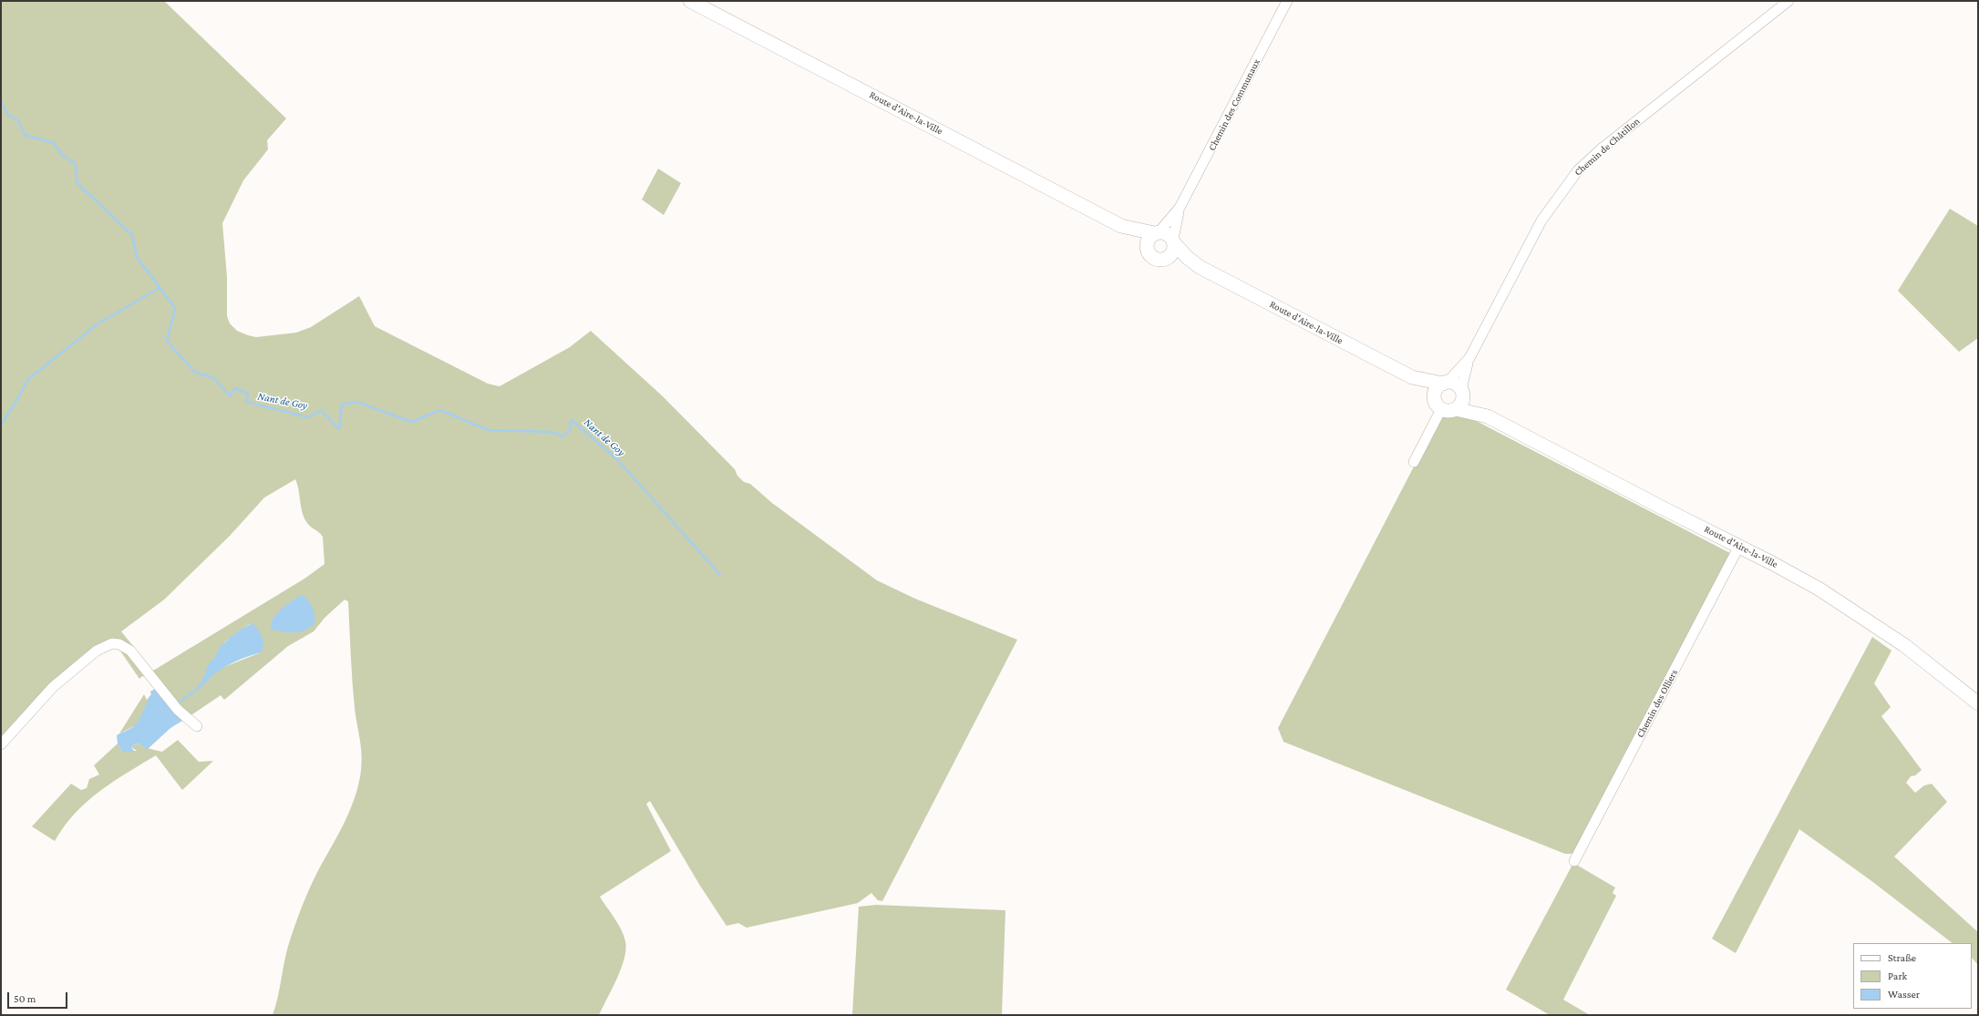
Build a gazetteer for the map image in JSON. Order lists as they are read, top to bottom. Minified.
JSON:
{"streets":{"main road":["Route d'Aire-la-Ville"],"street":["Chemin des Communaux","Chemin de Châtillon","Chemin des Olliers"]},"crossings":[["Chemin des Communaux","Route d'Aire-la-Ville"],["Route d'Aire-la-Ville","Chemin de Châtillon"],["Route d'Aire-la-Ville","Chemin des Olliers"]],"water":["Nant de Goy"],"legend":["Straße","Park","Wasser"],"scale_bar":"50 m"}
